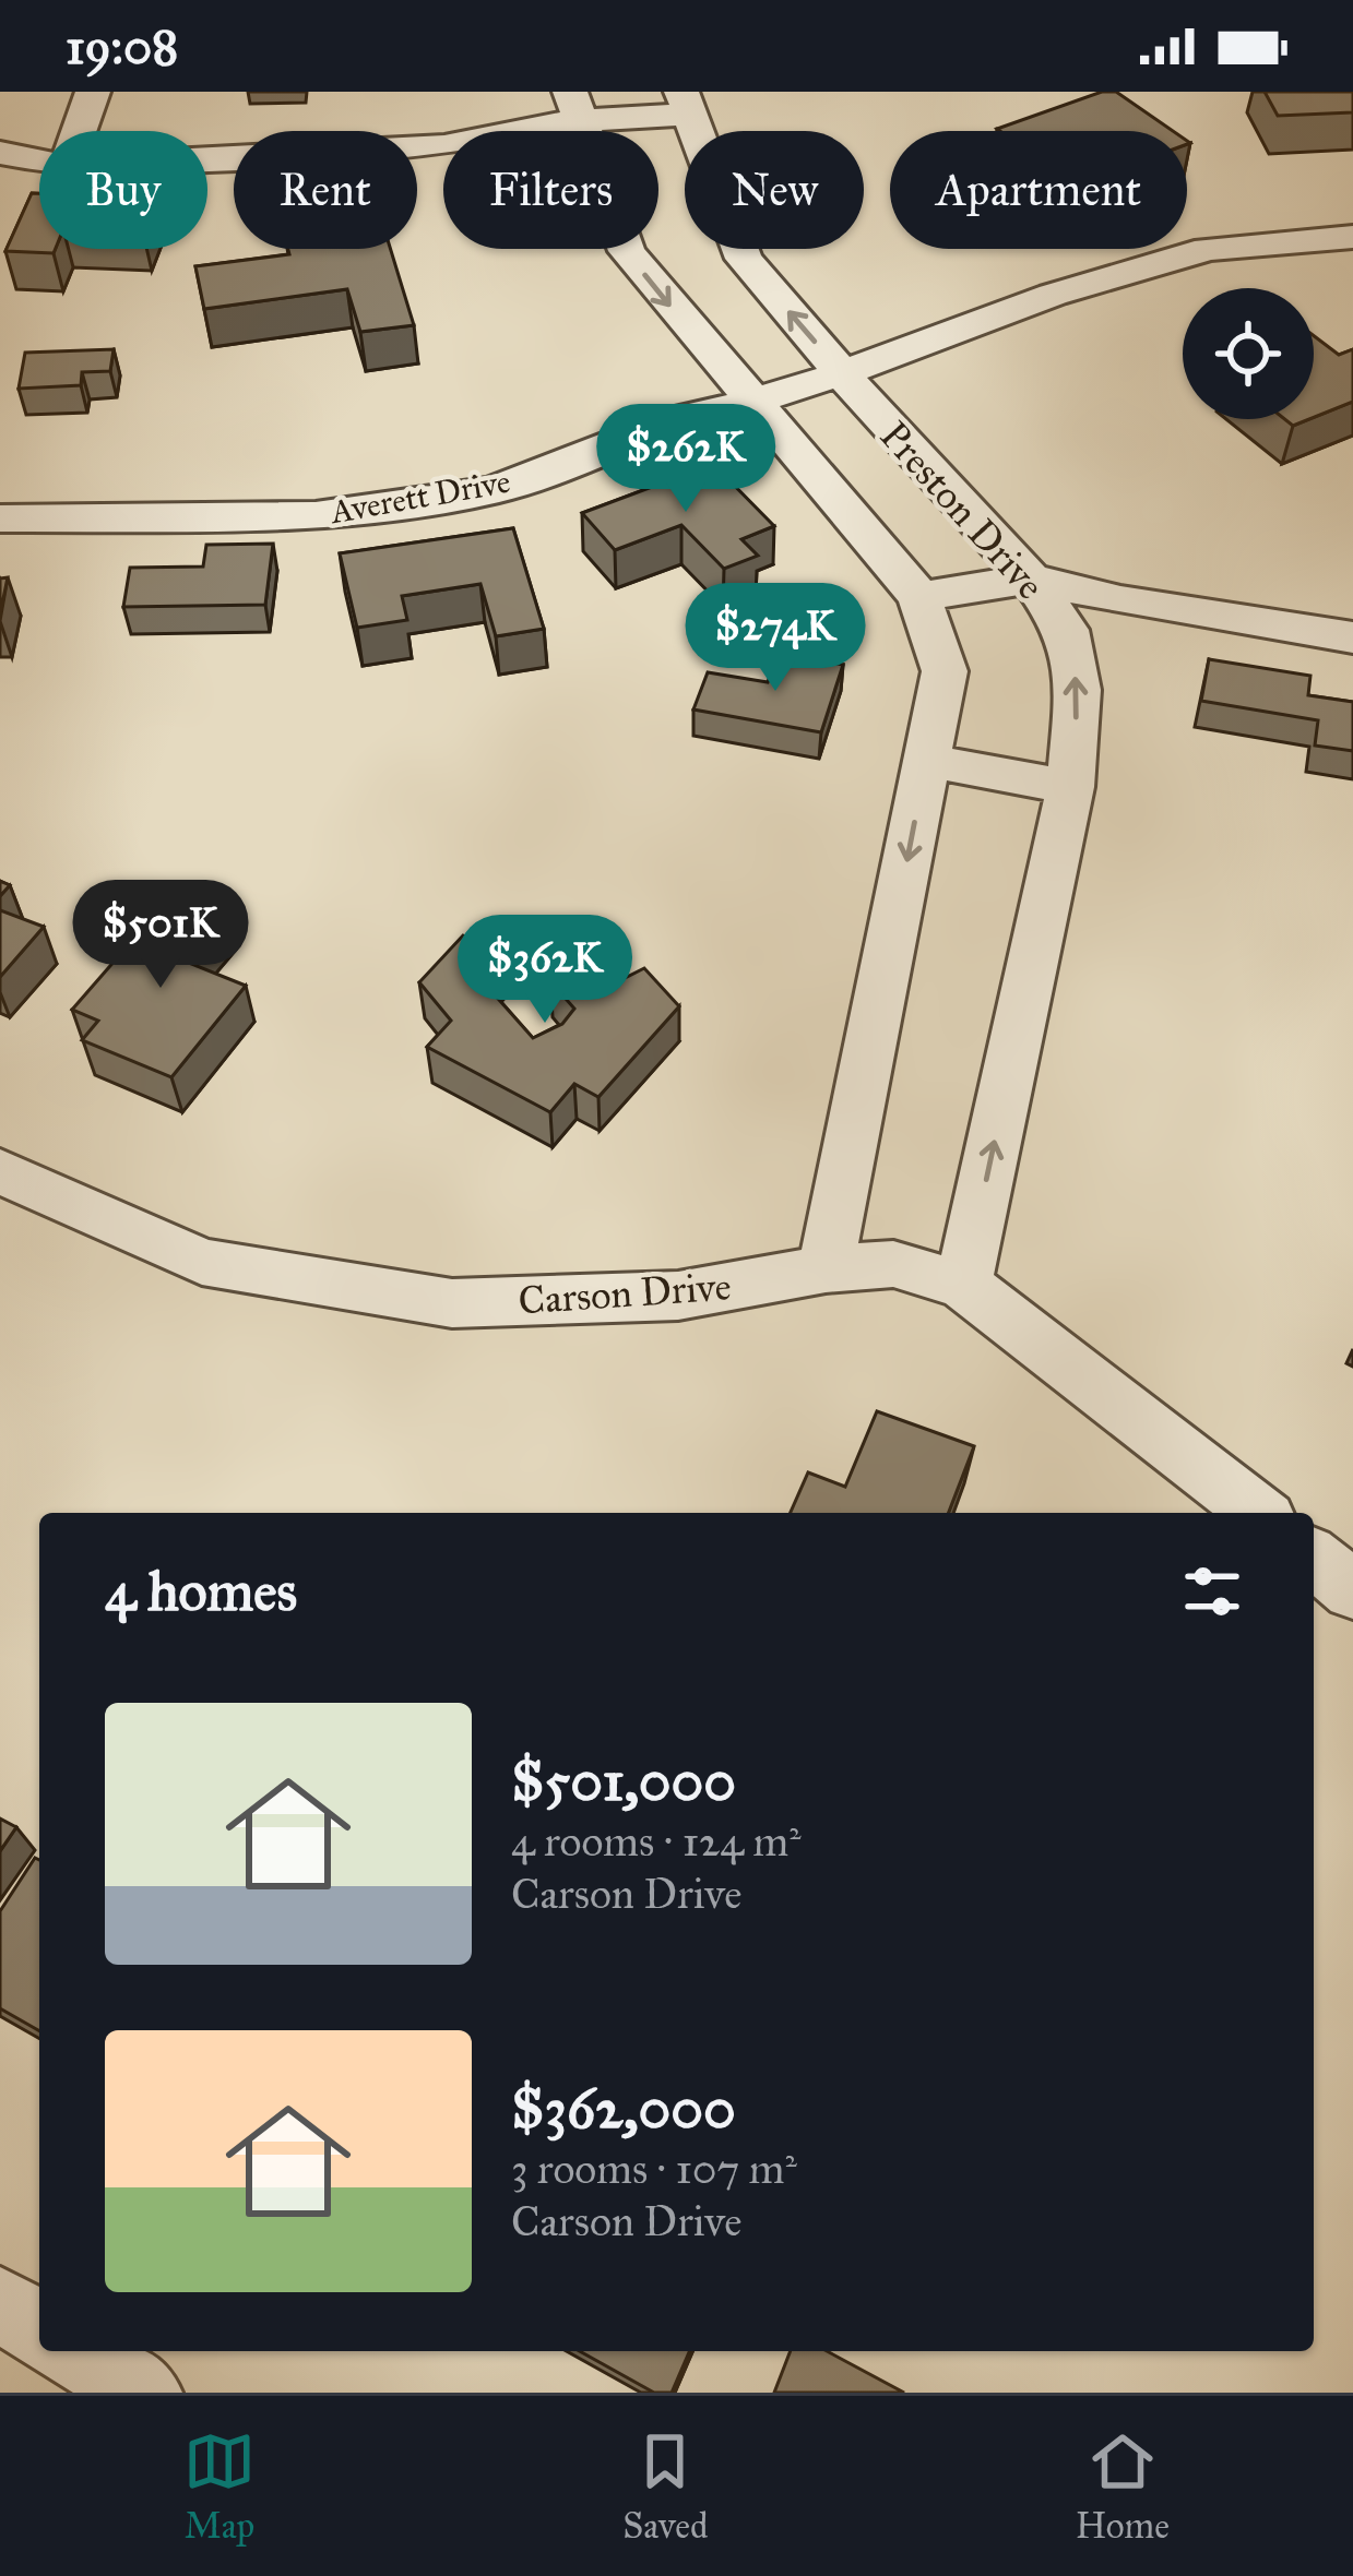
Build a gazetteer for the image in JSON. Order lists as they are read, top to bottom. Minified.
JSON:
{"streets":{"street":["Averett Drive","Preston Drive","Carson Drive"]},"crossings":[["Averett Drive","Preston Drive"],["Preston Drive","Carson Drive"]],"page":{"status":"19:08","chip":["Buy","Rent","Filters","New","Apartment"],"price":["$262K","$274K","$501K","$362K"],"heading":"4 homes","list":[{"name":"$501,000","note":"4 rooms · 124 m² · Carson Drive"},{"name":"$362,000","note":"3 rooms · 107 m² · Carson Drive"}],"tabs":["Map","Saved","Home"]}}
